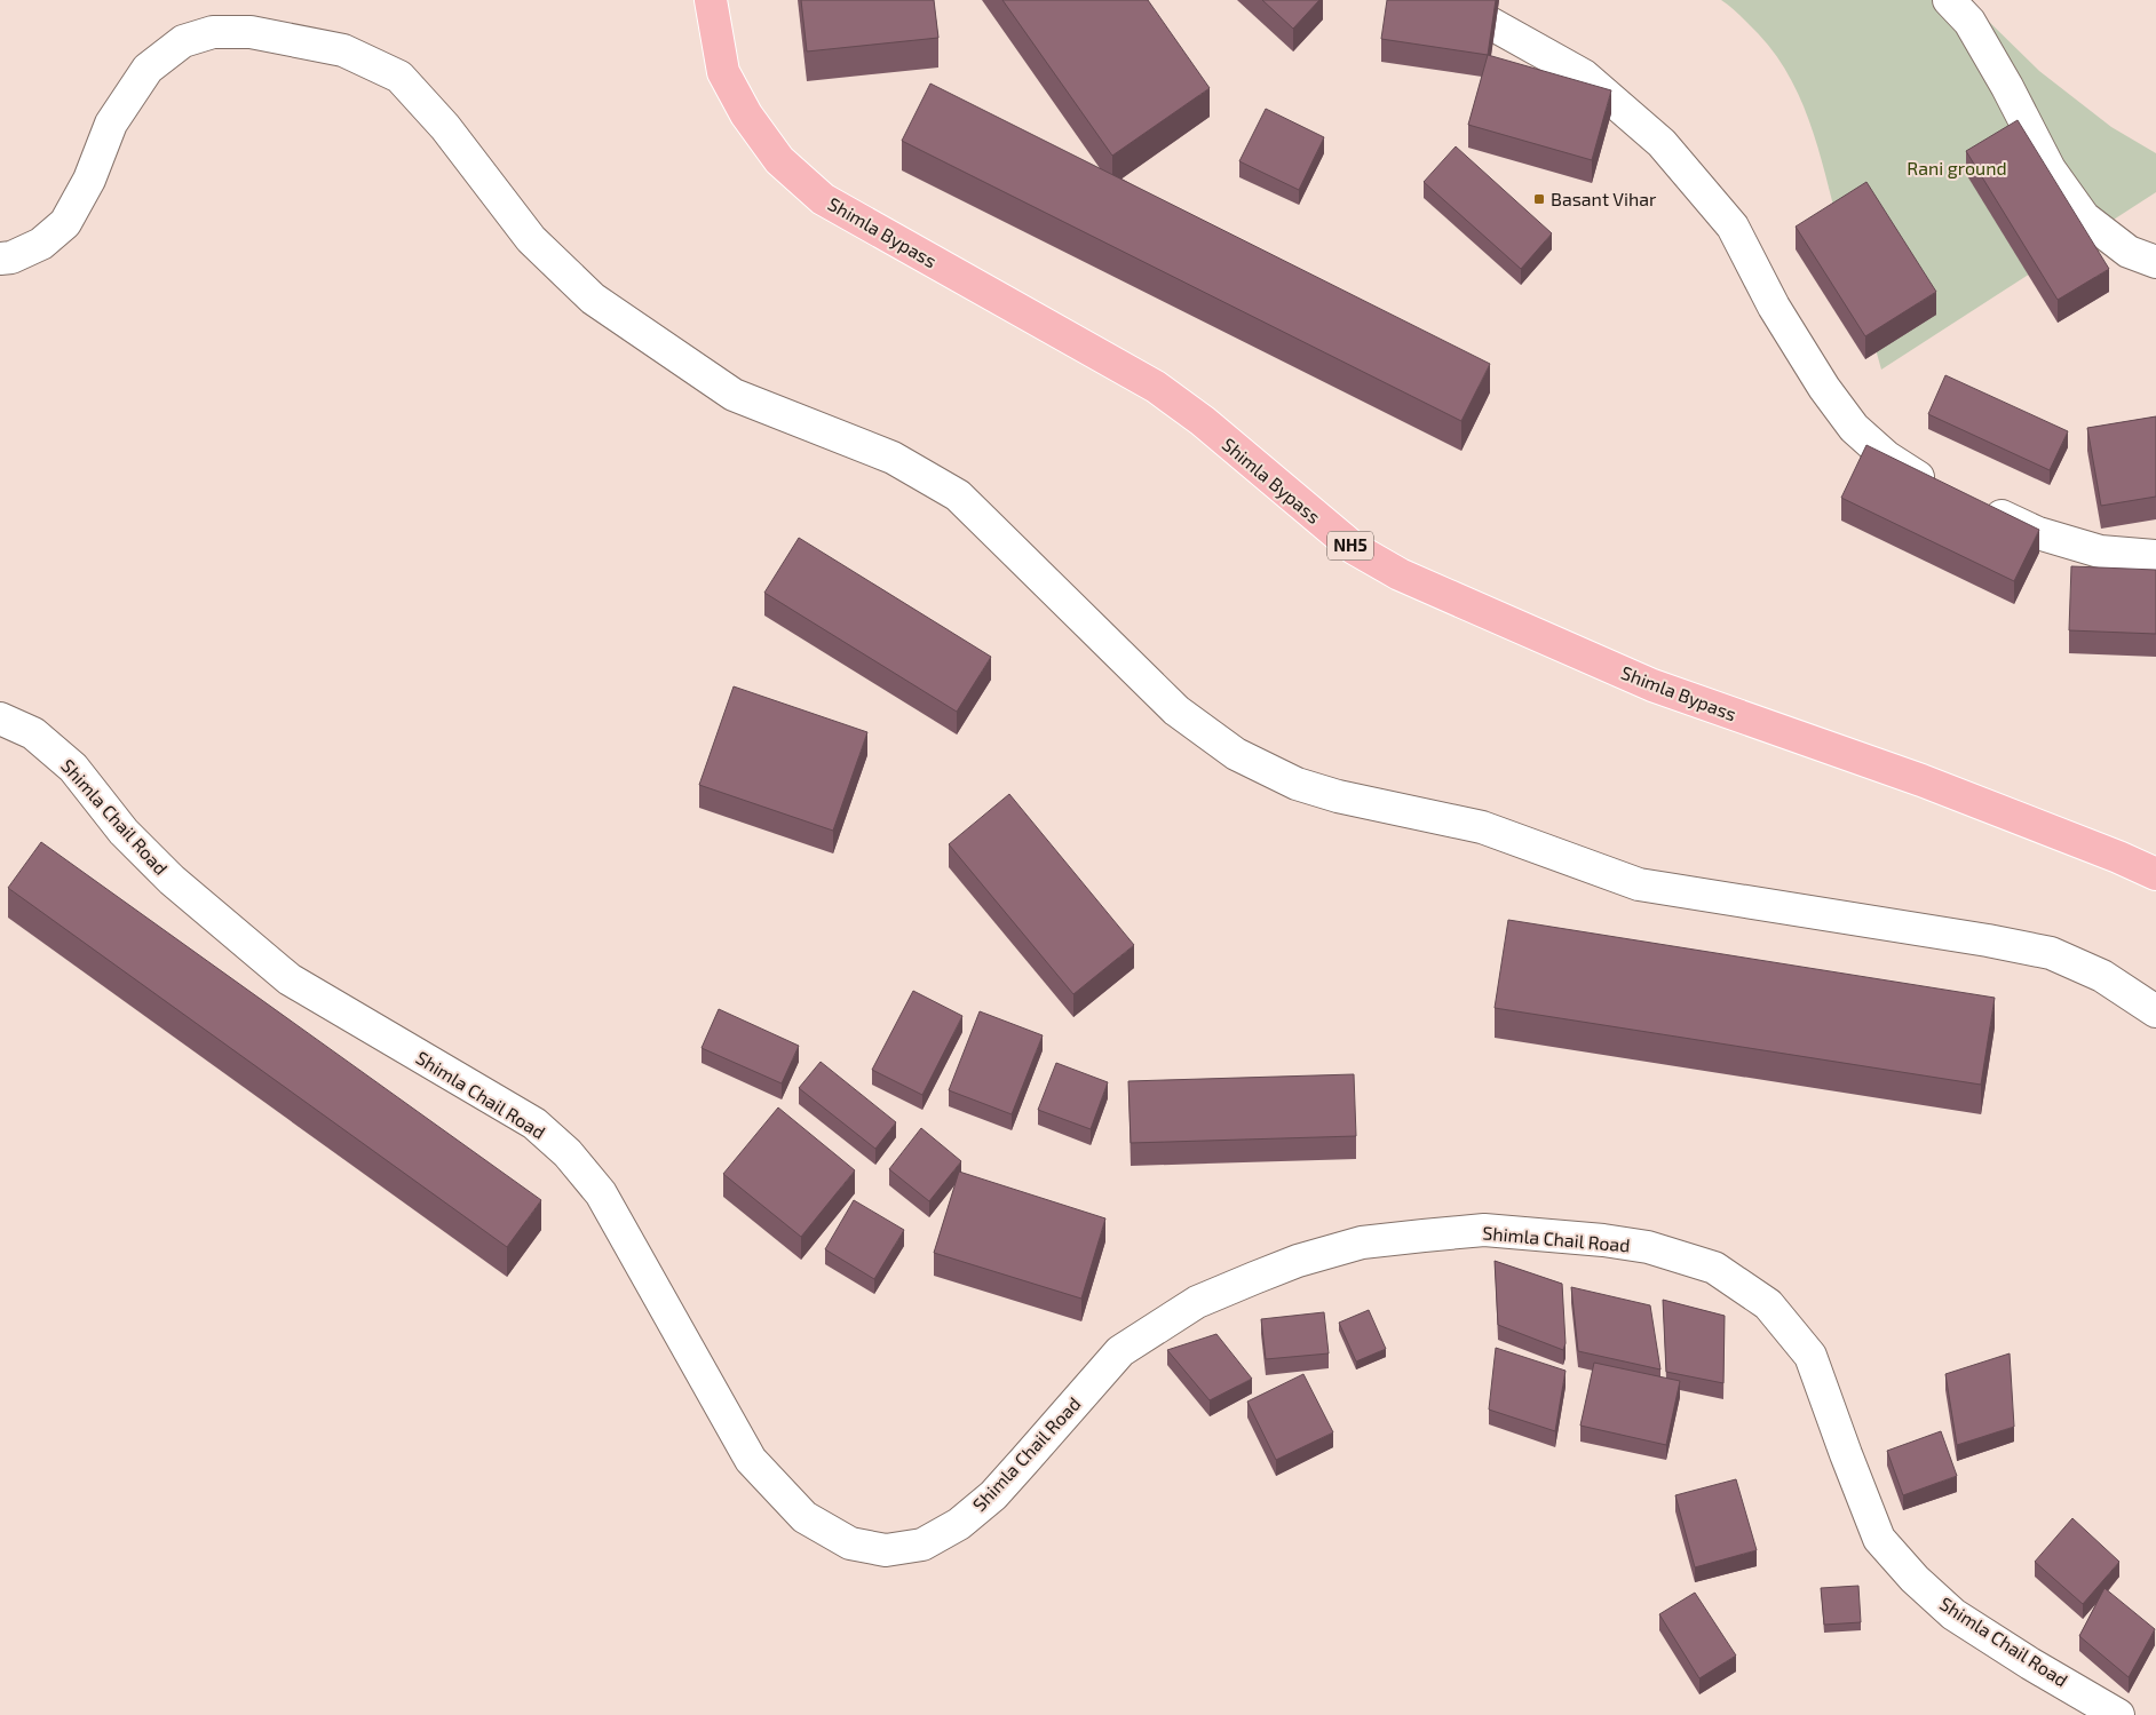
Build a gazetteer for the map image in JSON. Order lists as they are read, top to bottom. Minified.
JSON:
{"streets":{"highway":["Shimla Bypass","NH5"],"main road":["Shimla Chail Road"]},"parks":["Rani ground"],"places":{"transit":["Basant Vihar"]}}
